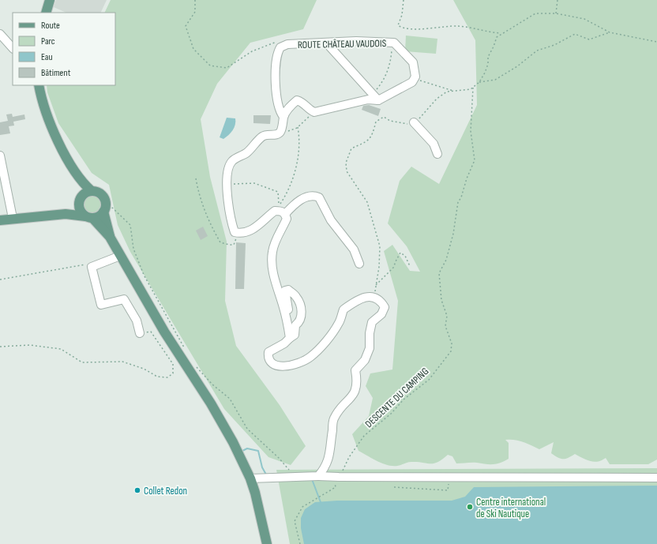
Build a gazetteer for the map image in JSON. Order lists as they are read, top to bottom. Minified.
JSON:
{"streets":{"lane":["ROUTE CHÂTEAU VAUDOIS"],"path":["DESCENTE DU CAMPING"]},"places":["Collet Redon","Centre international de Ski Nautique"],"legend":["Route","Parc","Eau","Bâtiment"]}
